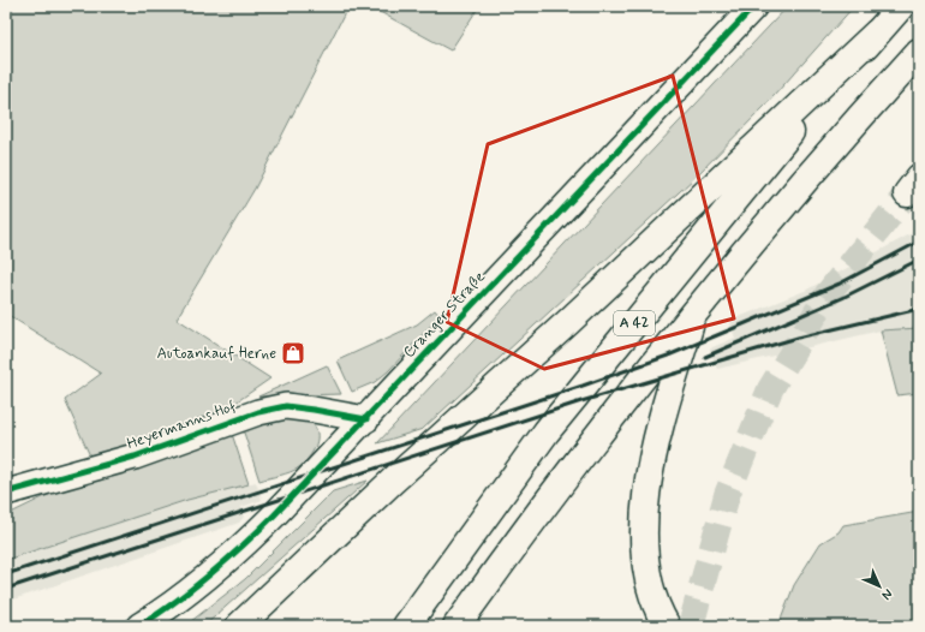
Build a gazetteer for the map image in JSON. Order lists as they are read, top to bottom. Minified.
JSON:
{"streets":{"highway":["A 42"],"street":["Cranger Straße","Heyermanns Hof"]},"crossings":[["Cranger Straße","Heyermanns Hof"]],"places":{"shop":["Autoankauf Herne"]},"north":"bottom right"}
